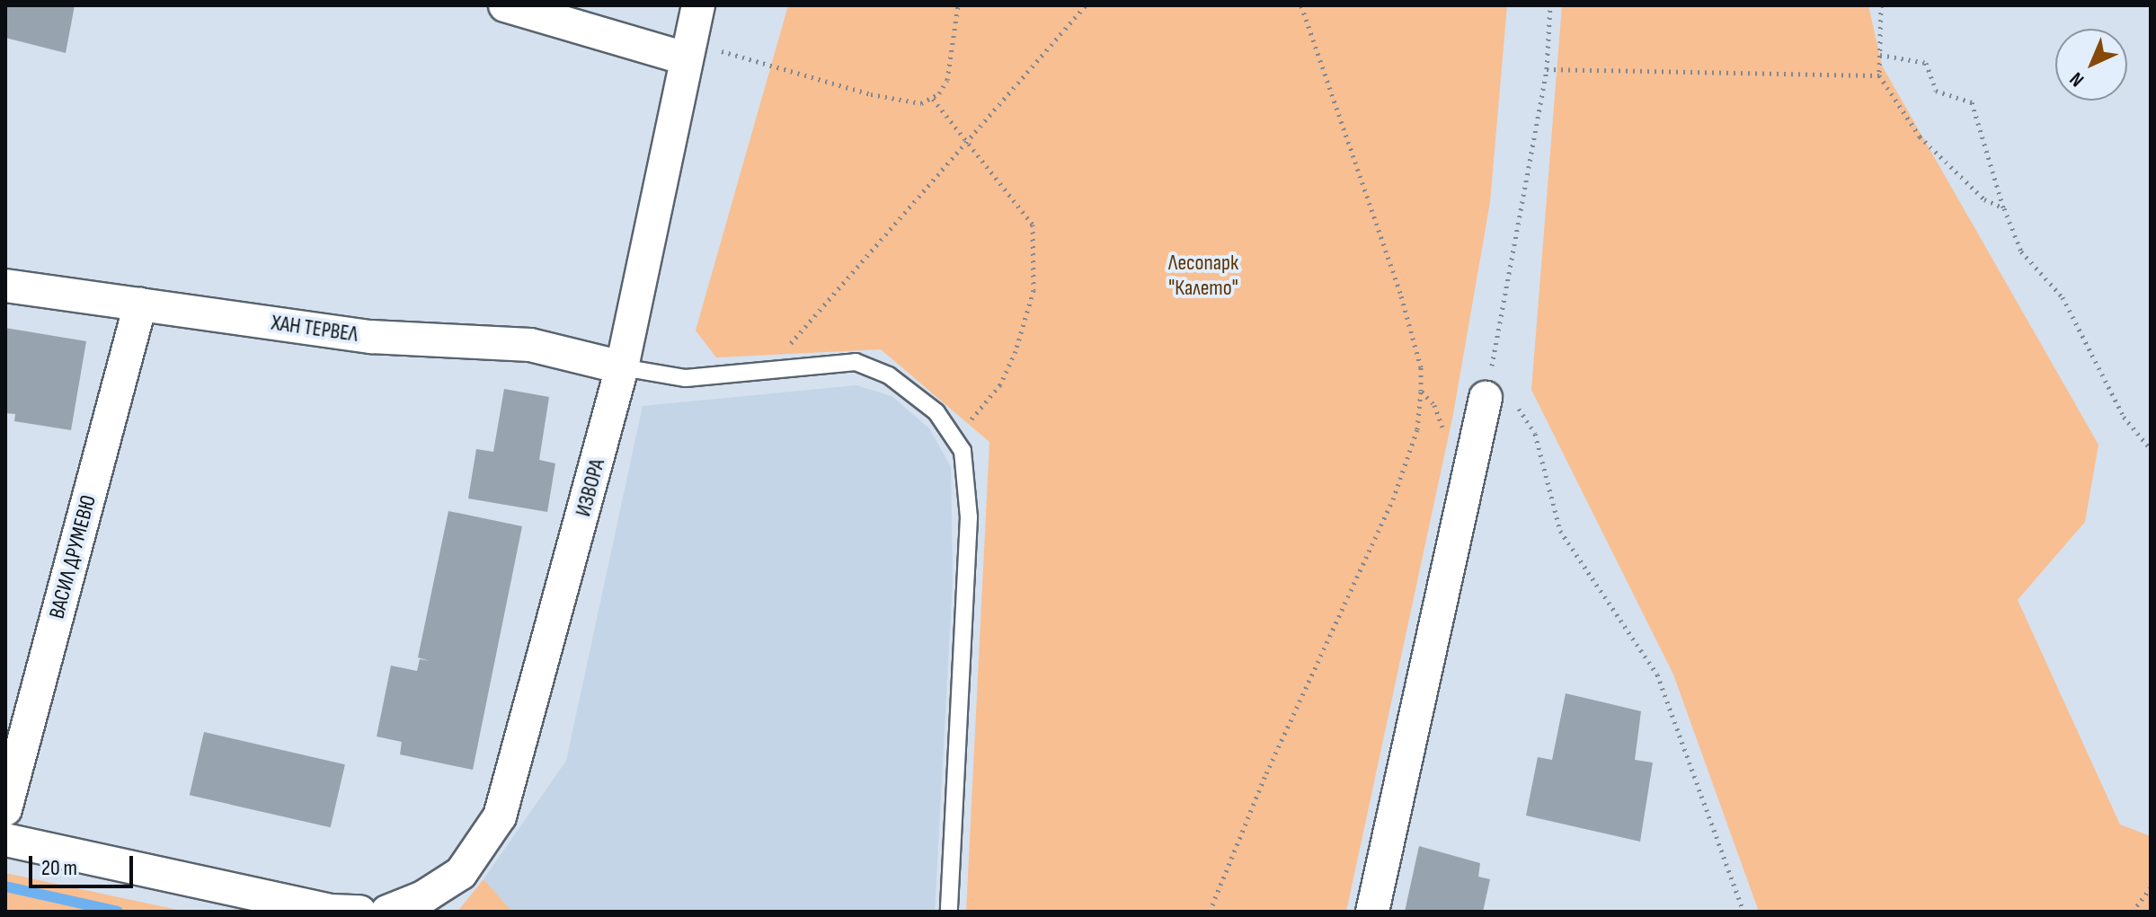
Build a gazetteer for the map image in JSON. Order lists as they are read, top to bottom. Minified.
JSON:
{"streets":{"street":["ХАН ТЕРВЕЛ","ИЗВОРА","ВАСИЛ ДРУМЕВЮ"]},"crossings":[["ХАН ТЕРВЕЛ","ИЗВОРА"],["ХАН ТЕРВЕЛ","ВАСИЛ ДРУМЕВЮ"]],"parks":["Лесопарк \"Калето\""],"scale_bar":"20 m","north":"bottom left"}
